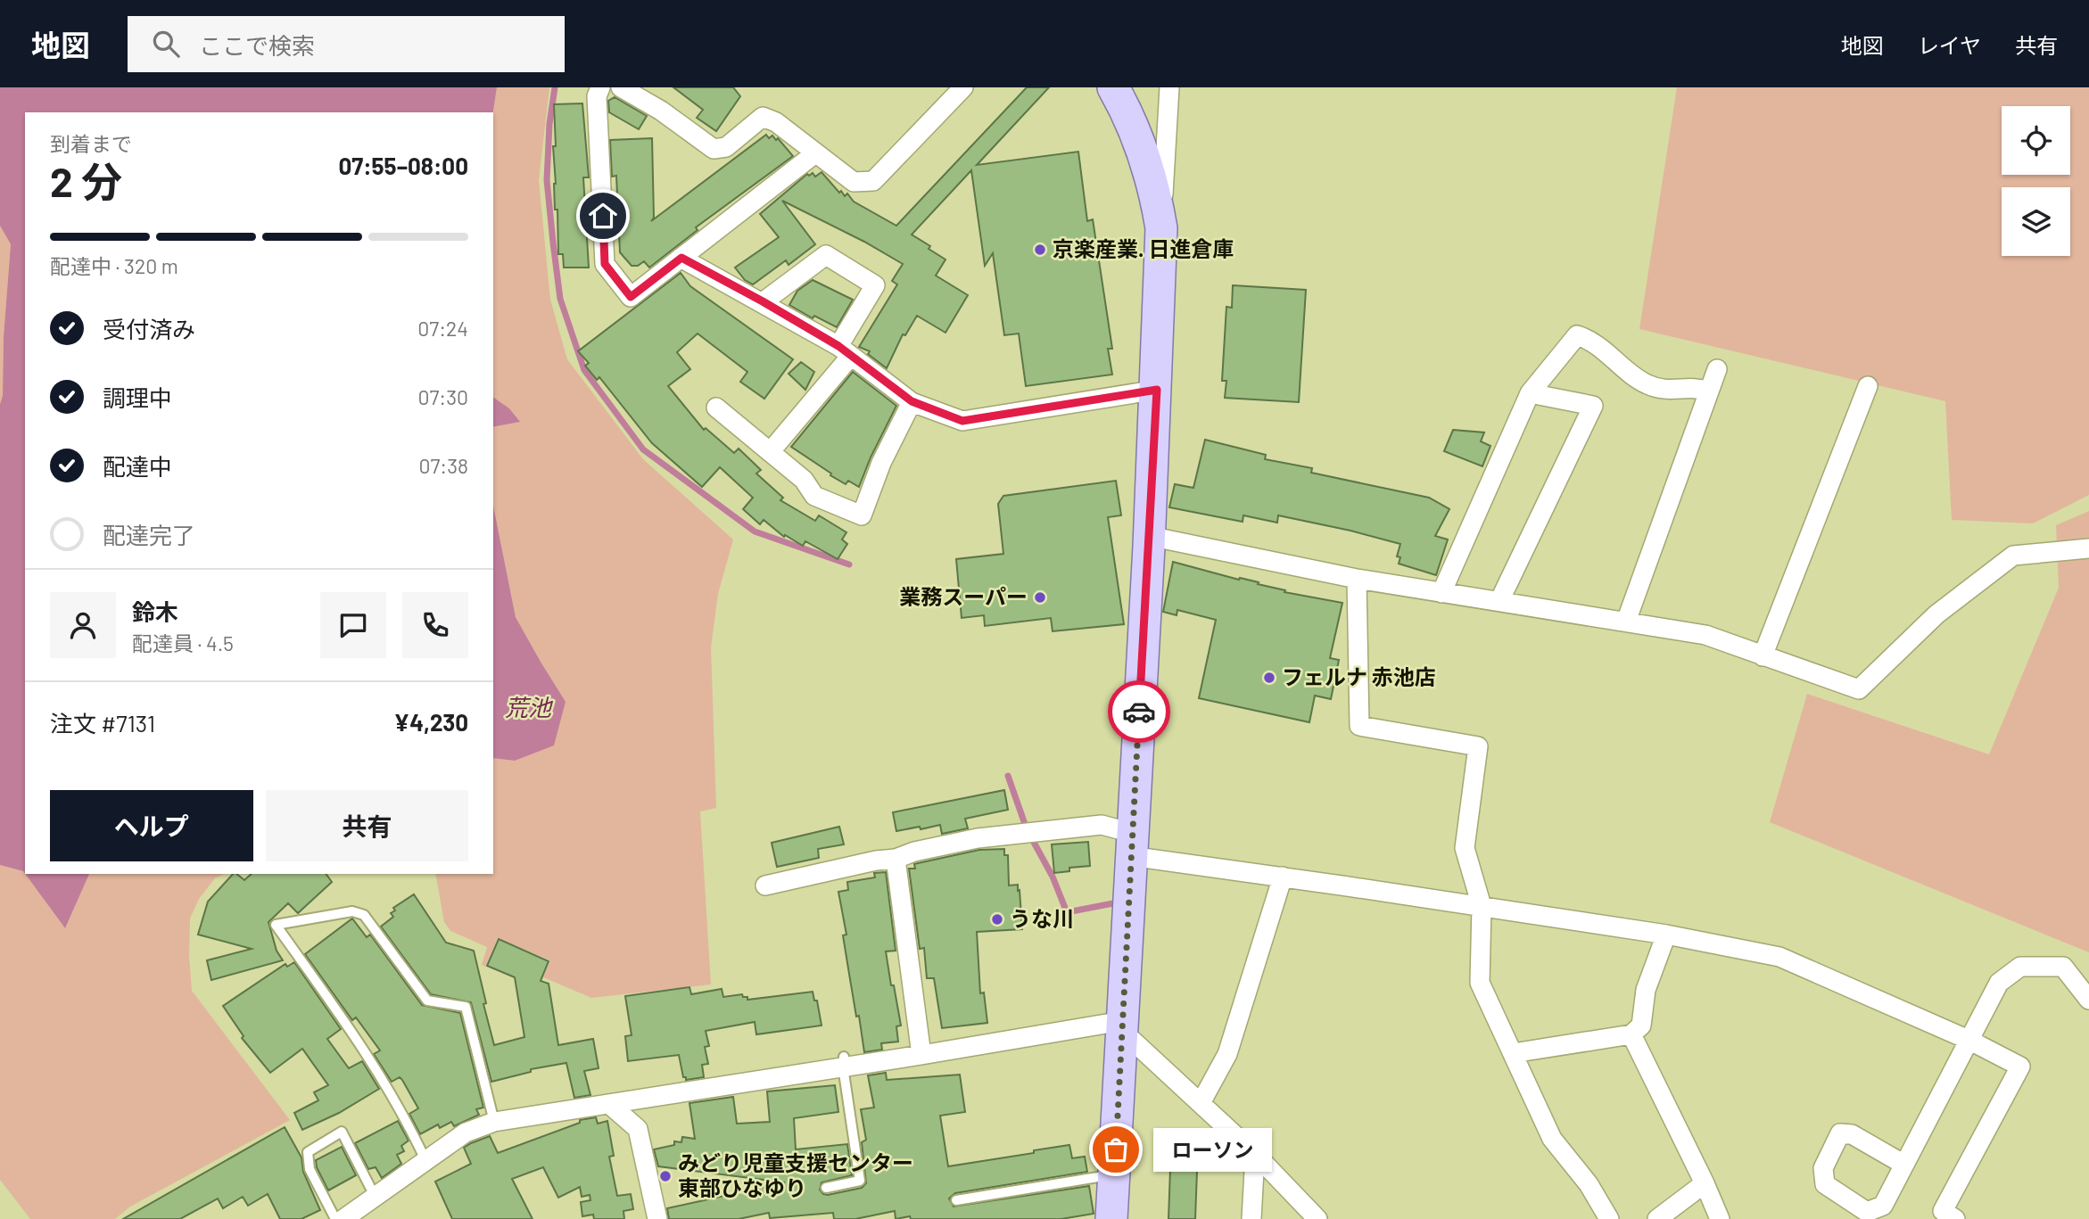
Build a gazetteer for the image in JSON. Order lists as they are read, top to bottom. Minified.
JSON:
{"water":["荒池"],"places":["京楽産業. 日進倉庫","業務スーパー","フェルナ 赤池店","うな川","ローソン","みどり児童支援センター 東部ひなゆり"],"page":{"header":"地図","search":"ここで検索","nav":["地図","レイヤ","共有"],"heading":["2 分","到着まで","07:55–08:00"],"panel":["鈴木","配達員 · 4.5","注文 #7131","¥4,230"],"bar":"配達中 · 320 m","list":[["受付済み","07:24"],["調理中","07:30"],["配達中","07:38"],"配達完了"],"buttons":["ヘルプ","共有"],"bubble":"ローソン"}}
